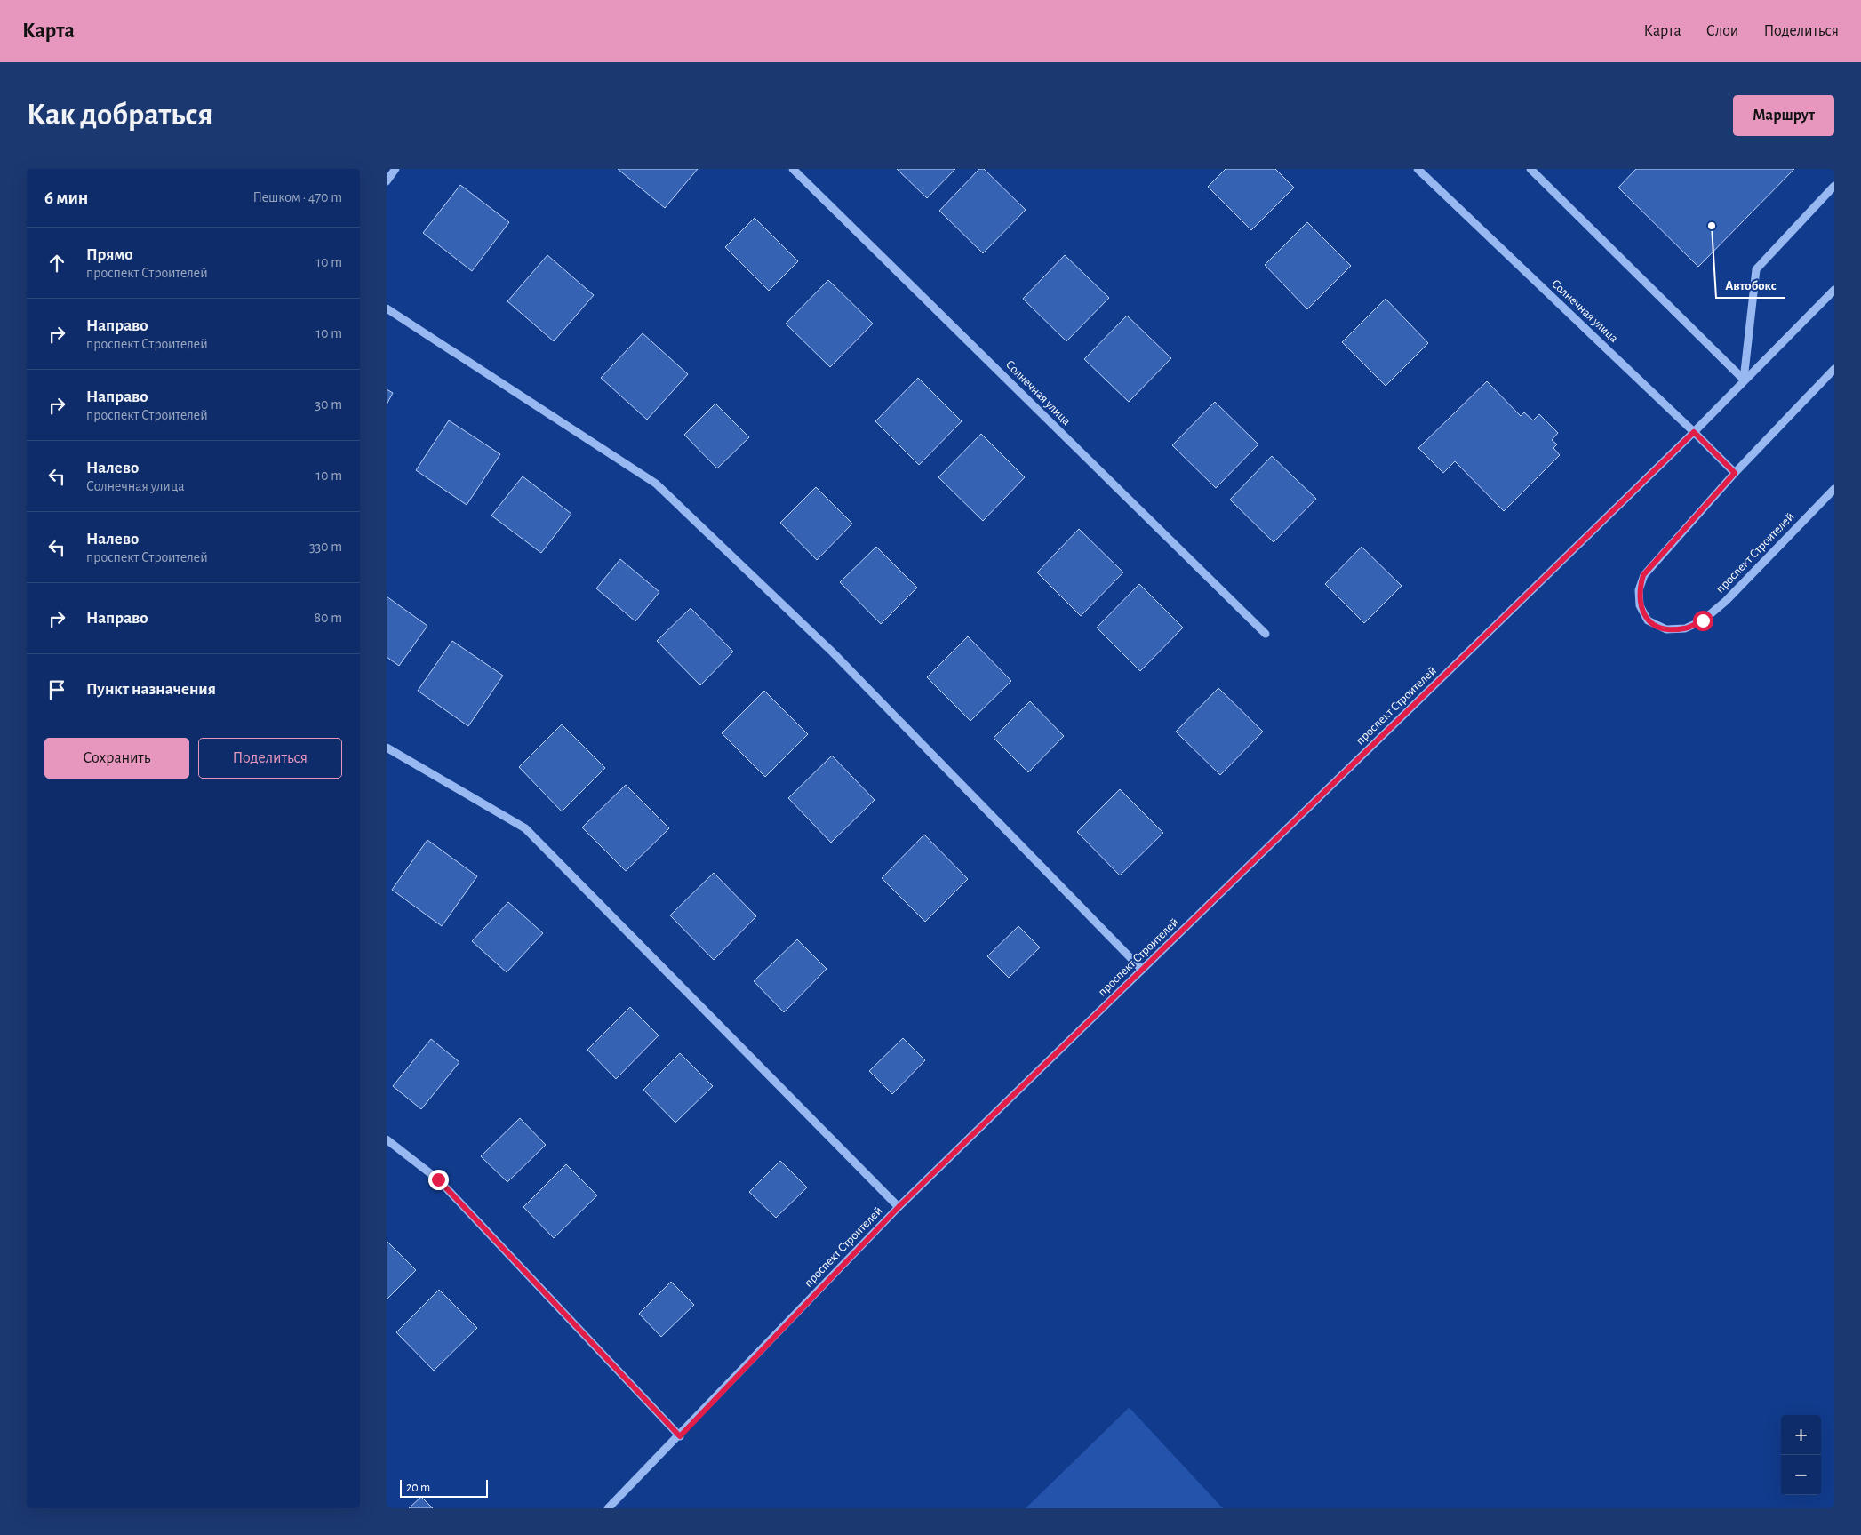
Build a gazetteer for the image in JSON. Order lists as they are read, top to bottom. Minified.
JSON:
{"streets":{"street":["Солнечная улица","проспект Строителей"]},"crossings":[["Солнечная улица","проспект Строителей"]],"places":["Автобокс"],"scale_bar":"20 m","page":{"header":"Карта","nav":["Карта","Слои","Поделиться"],"buttons":["Маршрут",["Сохранить","Поделиться"]],"title":"Как добраться","heading":["6 мин","Пешком · 470 m"],"list":[["Прямо","проспект Строителей","10 m"],["Направо","проспект Строителей","10 m"],["Направо","проспект Строителей","30 m"],["Налево","Солнечная улица","10 m"],["Налево","проспект Строителей","330 m"],["Направо","80 m"],"Пункт назначения"],"map_buttons":["+","−"],"scale":"20 m"}}
